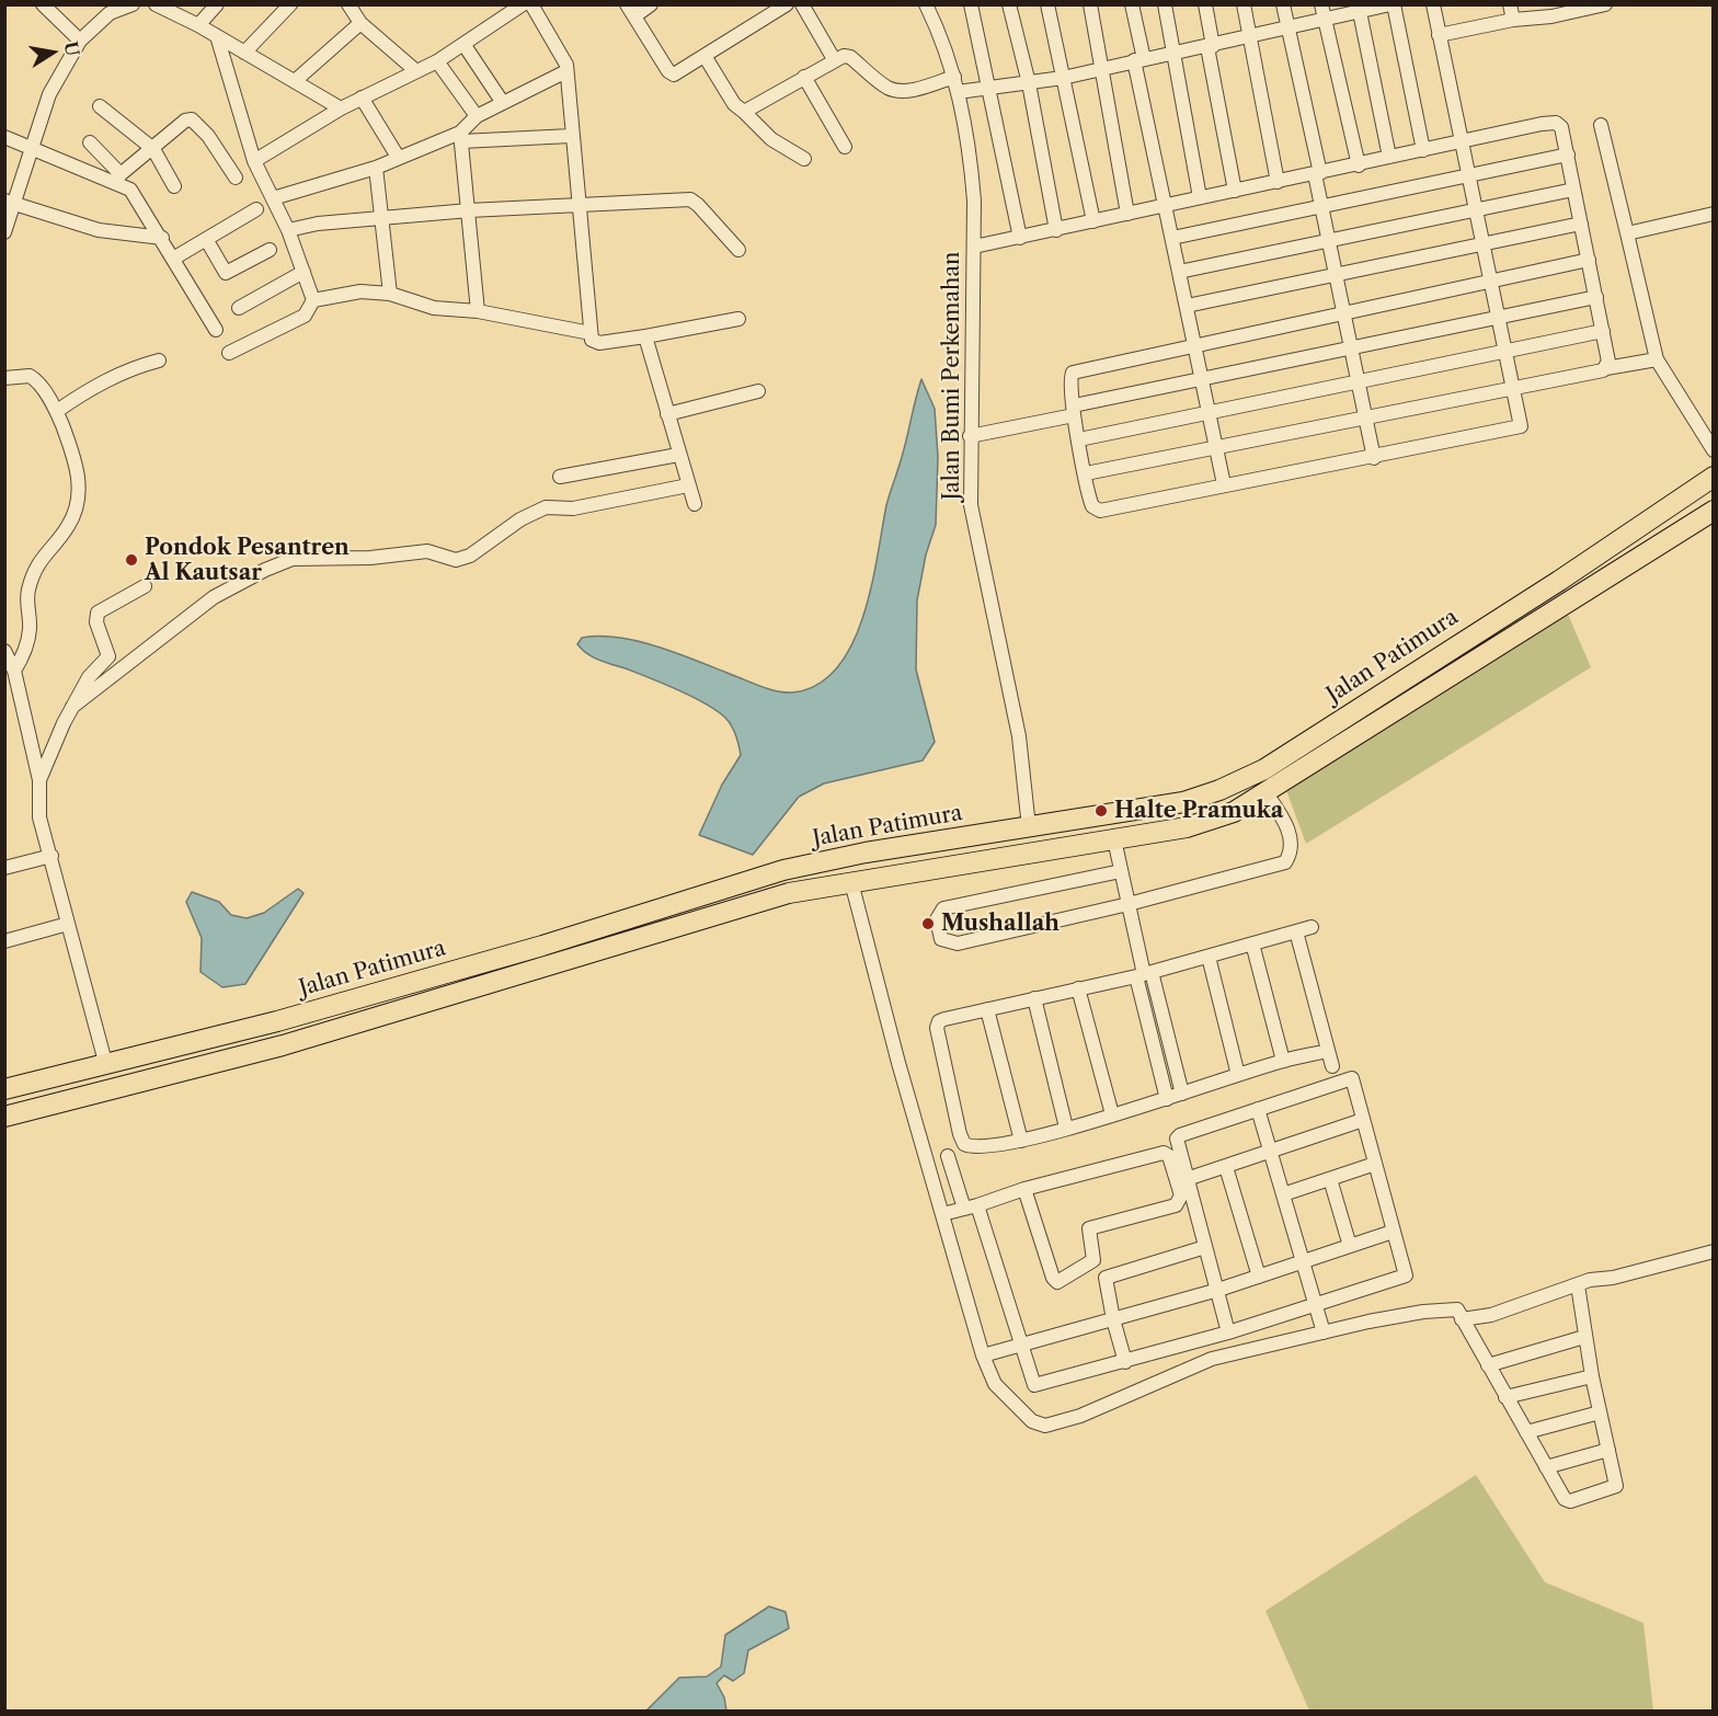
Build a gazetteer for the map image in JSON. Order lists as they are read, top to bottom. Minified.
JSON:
{"streets":{"highway":["Jalan Patimura"],"street":["Jalan Bumi Perkemahan"]},"crossings":[["Jalan Bumi Perkemahan","Jalan Patimura"]],"places":["Pondok Pesantren Al Kautsar","Halte Pramuka","Mushallah"],"north":"right"}
